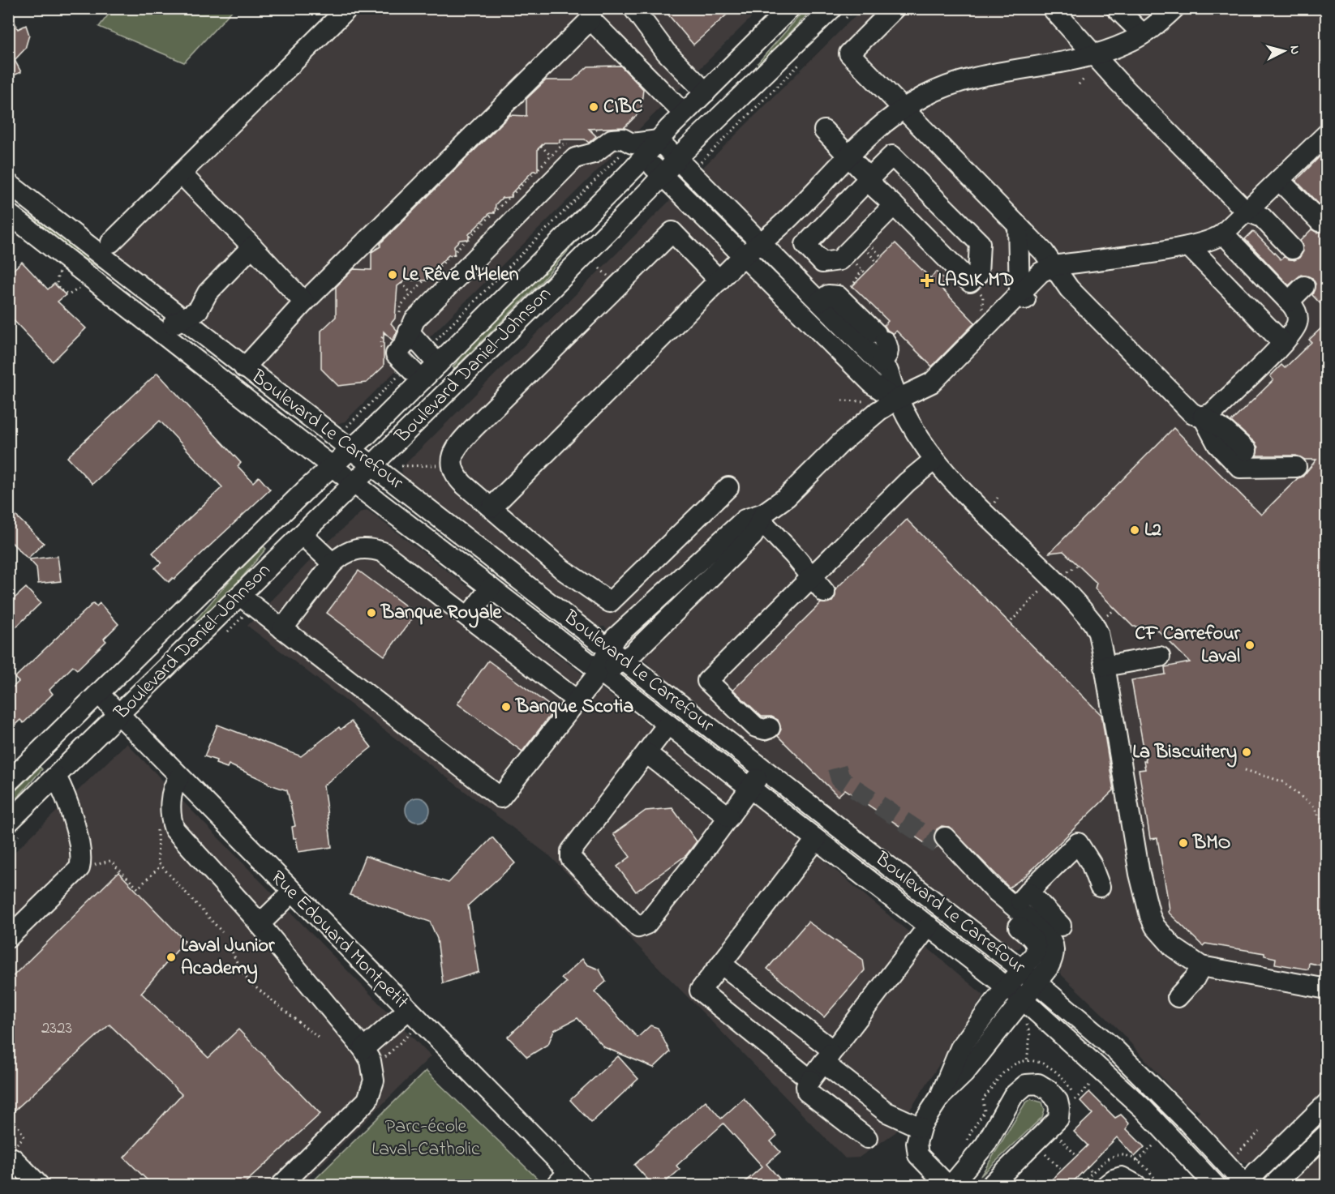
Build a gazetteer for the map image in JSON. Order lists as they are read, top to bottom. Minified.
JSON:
{"streets":{"street":["Boulevard Daniel-Johnson","Boulevard Le Carrefour","Rue Edouard Montpetit"]},"crossings":[["Boulevard Daniel-Johnson","Boulevard Le Carrefour"],["Boulevard Daniel-Johnson","Rue Edouard Montpetit"]],"parks":["Parc-école Laval-Catholic"],"places":{"other":["CIBC","Le Rêve d'Helen","L2","Banque Royale","CF Carrefour Laval","Banque Scotia","La Biscuitery","BMO","Laval Junior Academy"],"health":["LASIK MD"]},"house_numbers":["2323"],"north":"right"}
